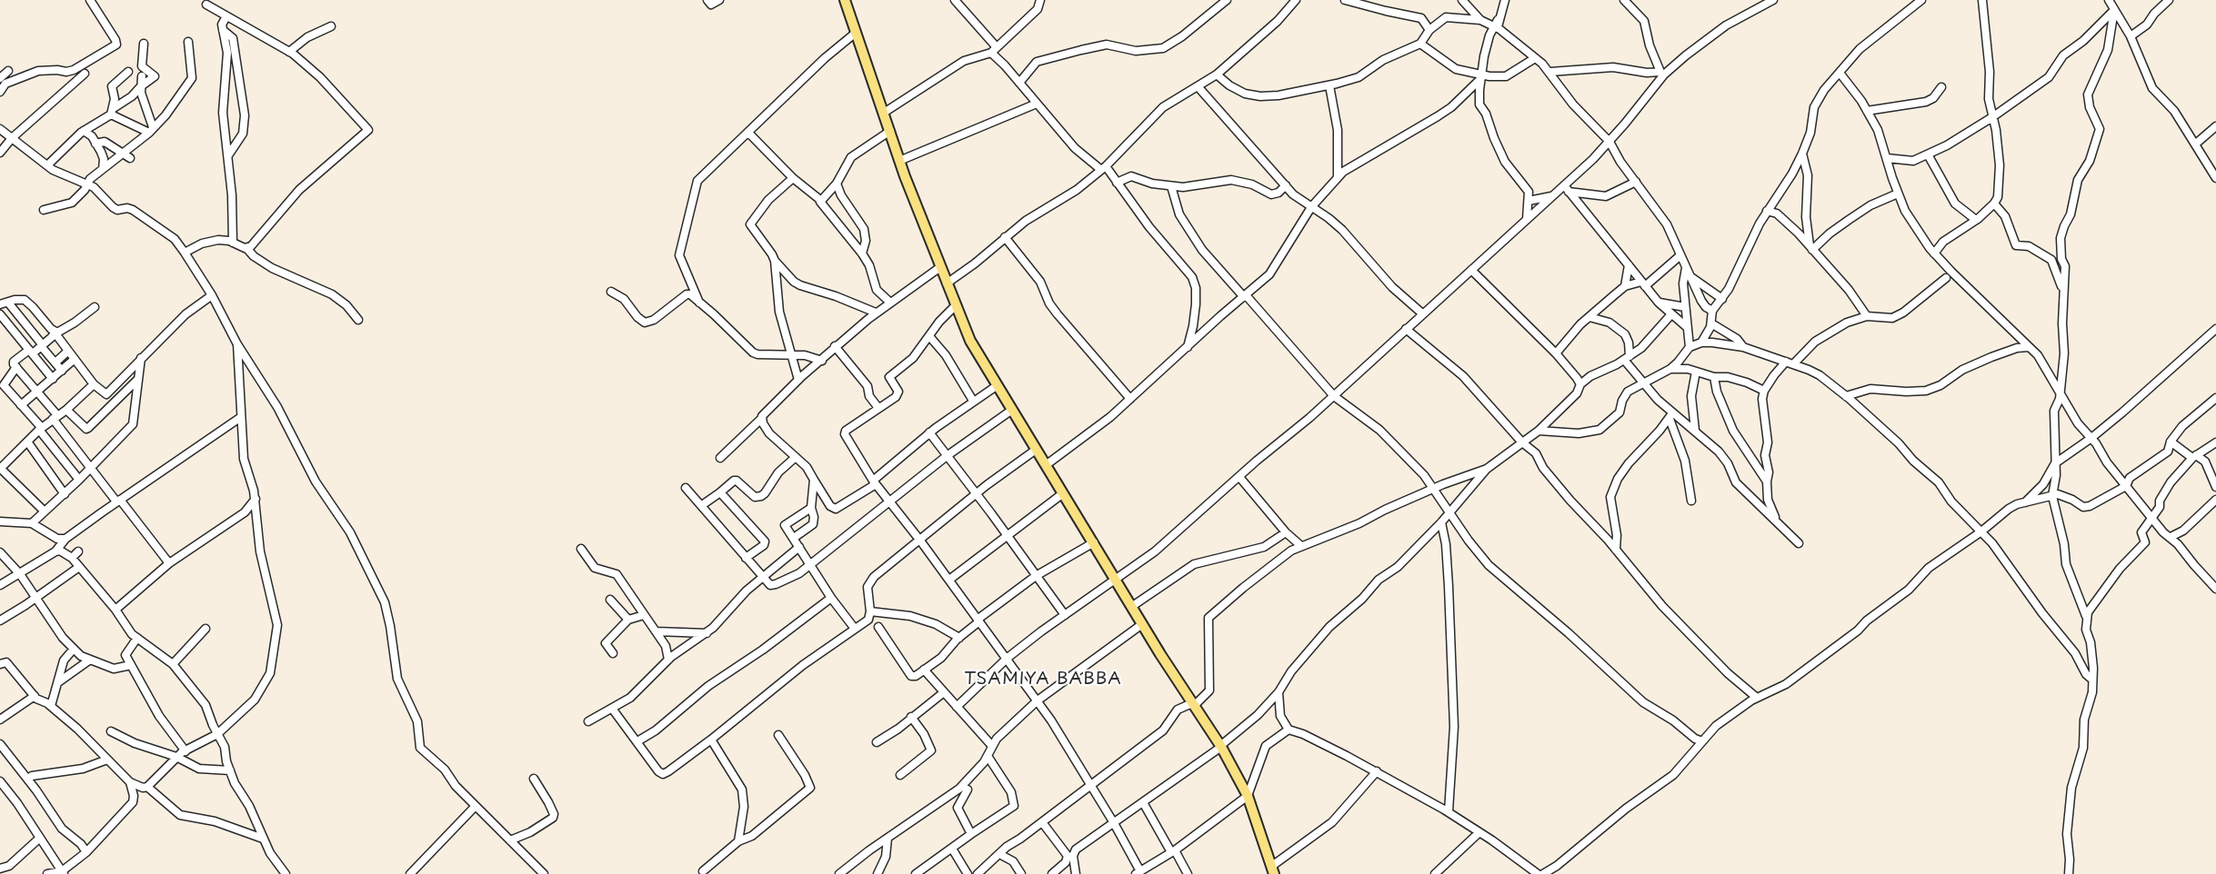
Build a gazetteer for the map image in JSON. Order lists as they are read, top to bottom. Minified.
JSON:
{"districts":["TSAMIYA BABBA"]}
